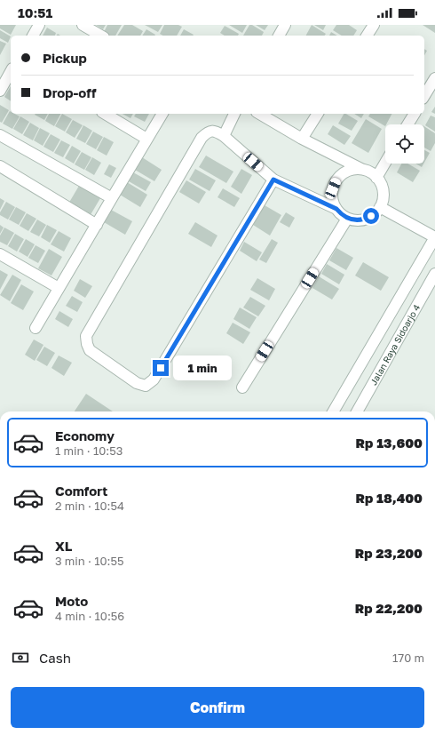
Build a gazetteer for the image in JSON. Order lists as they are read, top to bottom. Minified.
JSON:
{"streets":{"street":["Jalan Raya Sidoarjo 4"]},"page":{"status":"10:51","banner":["Pickup","Drop-off"],"bubble":"1 min","list":[{"name":"Economy","note":"1 min · 10:53","value":"Rp 13,600"},{"name":"Comfort","note":"2 min · 10:54","value":"Rp 18,400"},{"name":"XL","note":"3 min · 10:55","value":"Rp 23,200"},{"name":"Moto","note":"4 min · 10:56","value":"Rp 22,200"}],"pay":["Cash","170 m"],"buttons":"Confirm"}}
